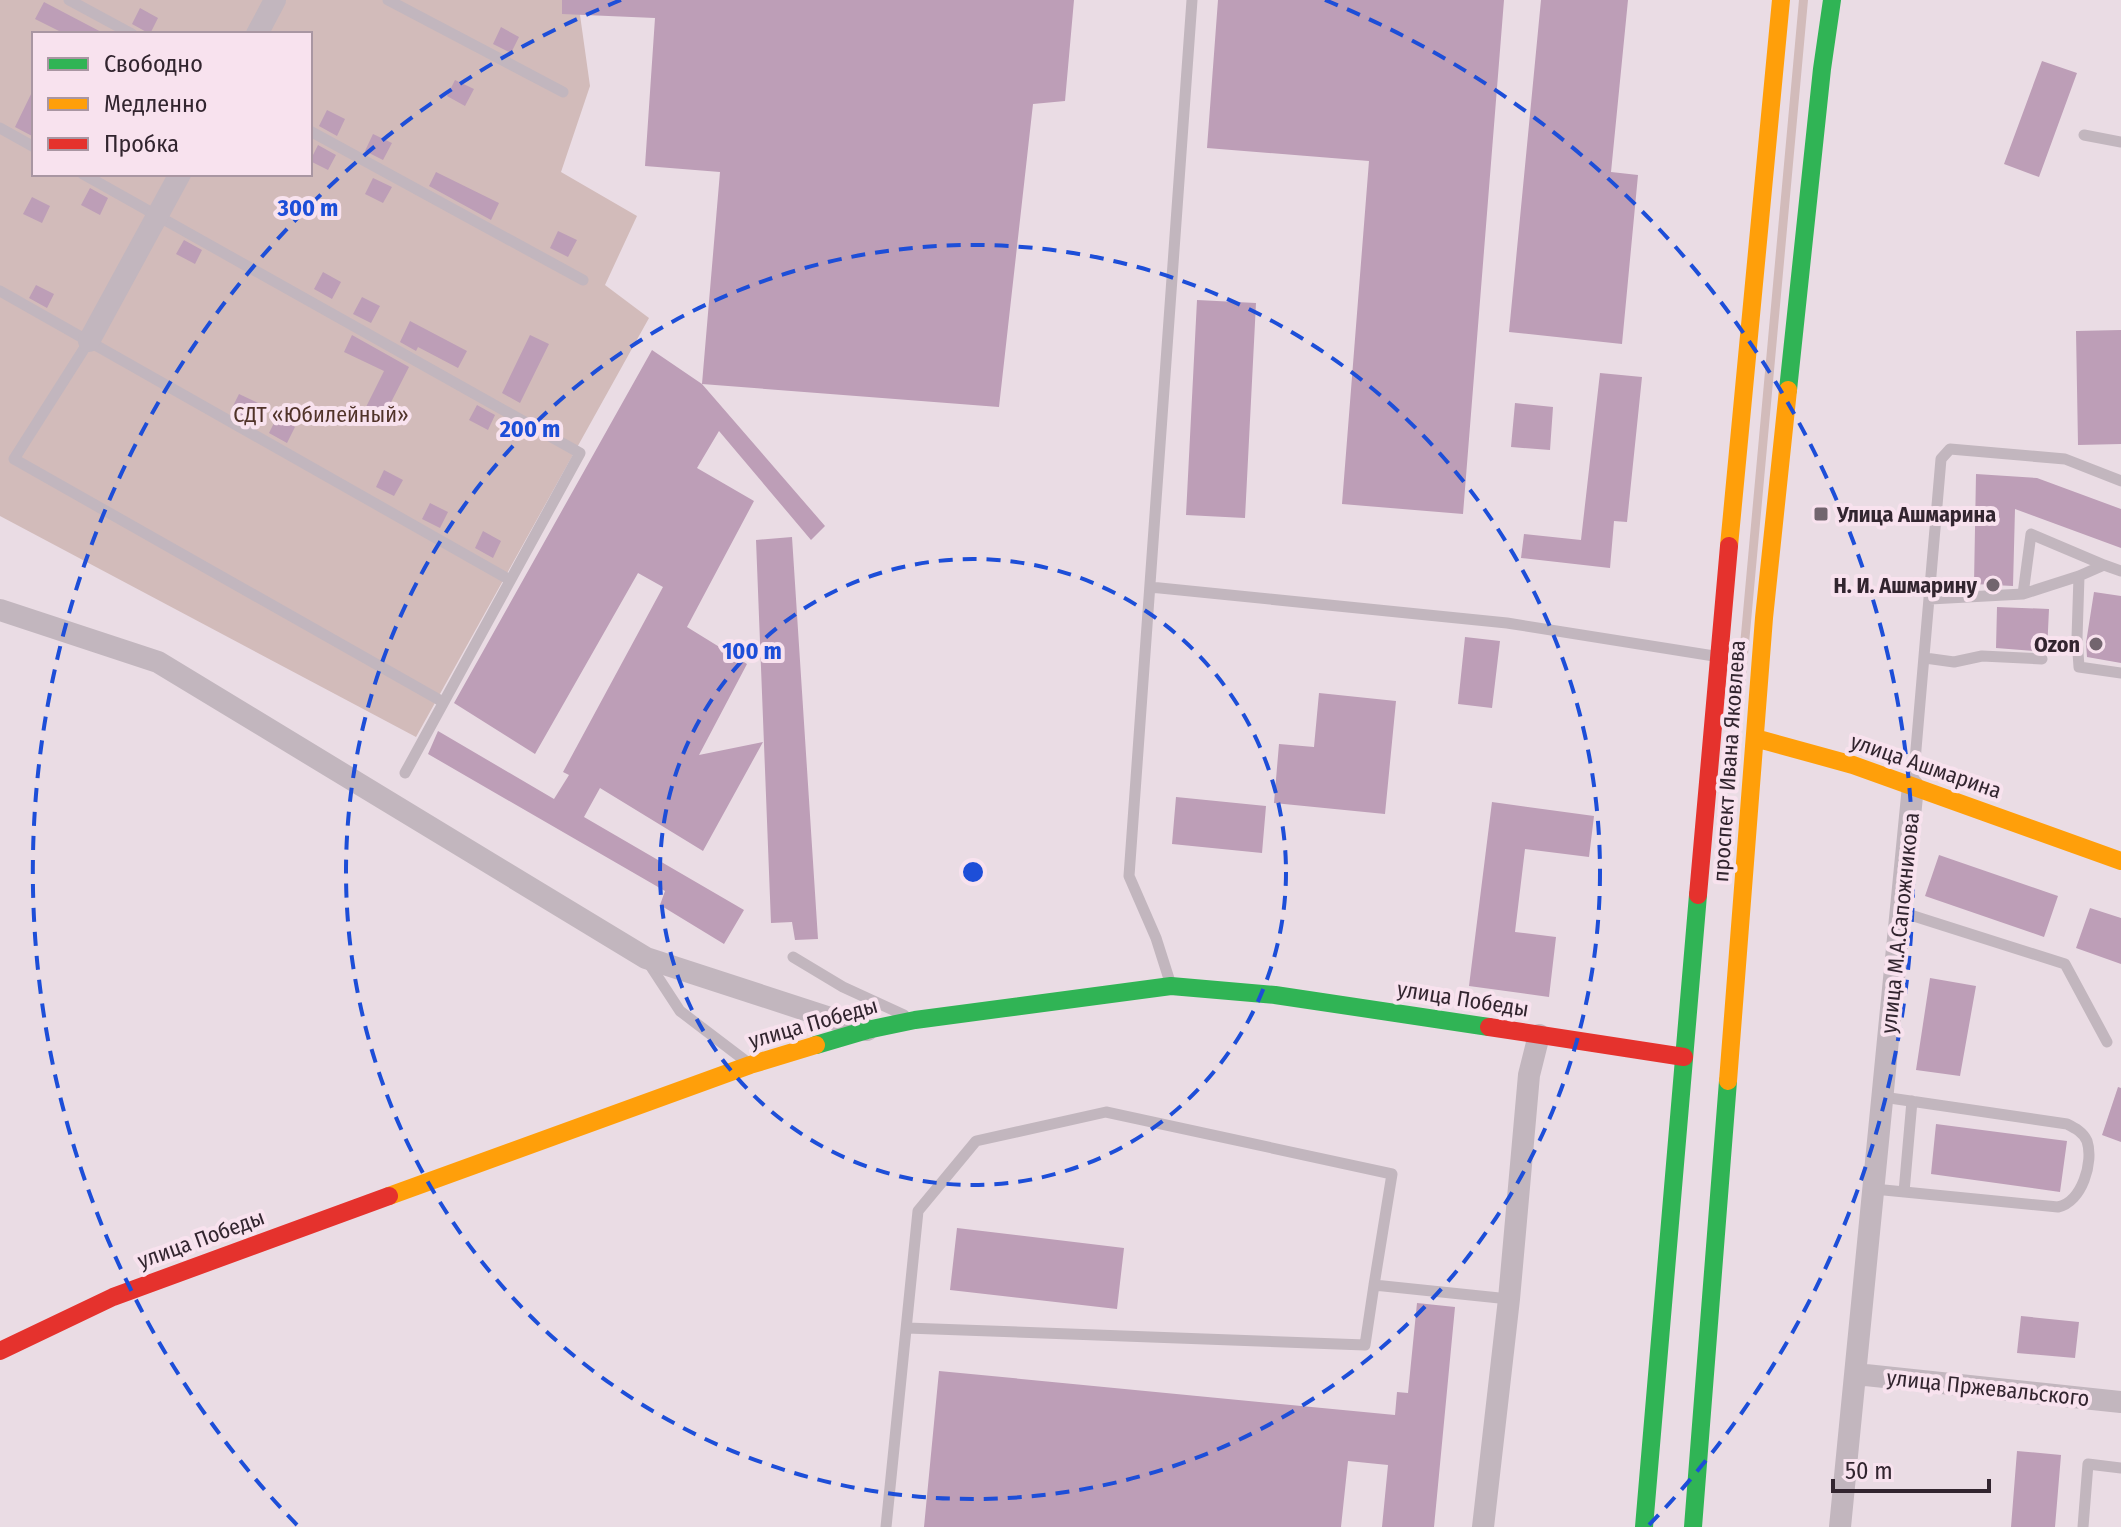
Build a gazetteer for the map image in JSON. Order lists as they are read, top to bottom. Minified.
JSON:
{"streets":{"main road":["проспект Ивана Яковлева","улица Ашмарина","улица Победы"],"street":["улица М.А.Сапожникова","улица Пржевальского"]},"crossings":[["проспект Ивана Яковлева","улица Ашмарина"],["проспект Ивана Яковлева","улица Победы"],["улица Ашмарина","улица М.А.Сапожникова"],["улица М.А.Сапожникова","улица Пржевальского"]],"parks":["СДТ «Юбилейный»"],"places":{"transit":["Улица Ашмарина"],"other":["Н. И. Ашмарину","Ozon"]},"legend":["Свободно","Медленно","Пробка"],"scale_bar":"50 m","rings":["300 m","200 m","100 m"]}
